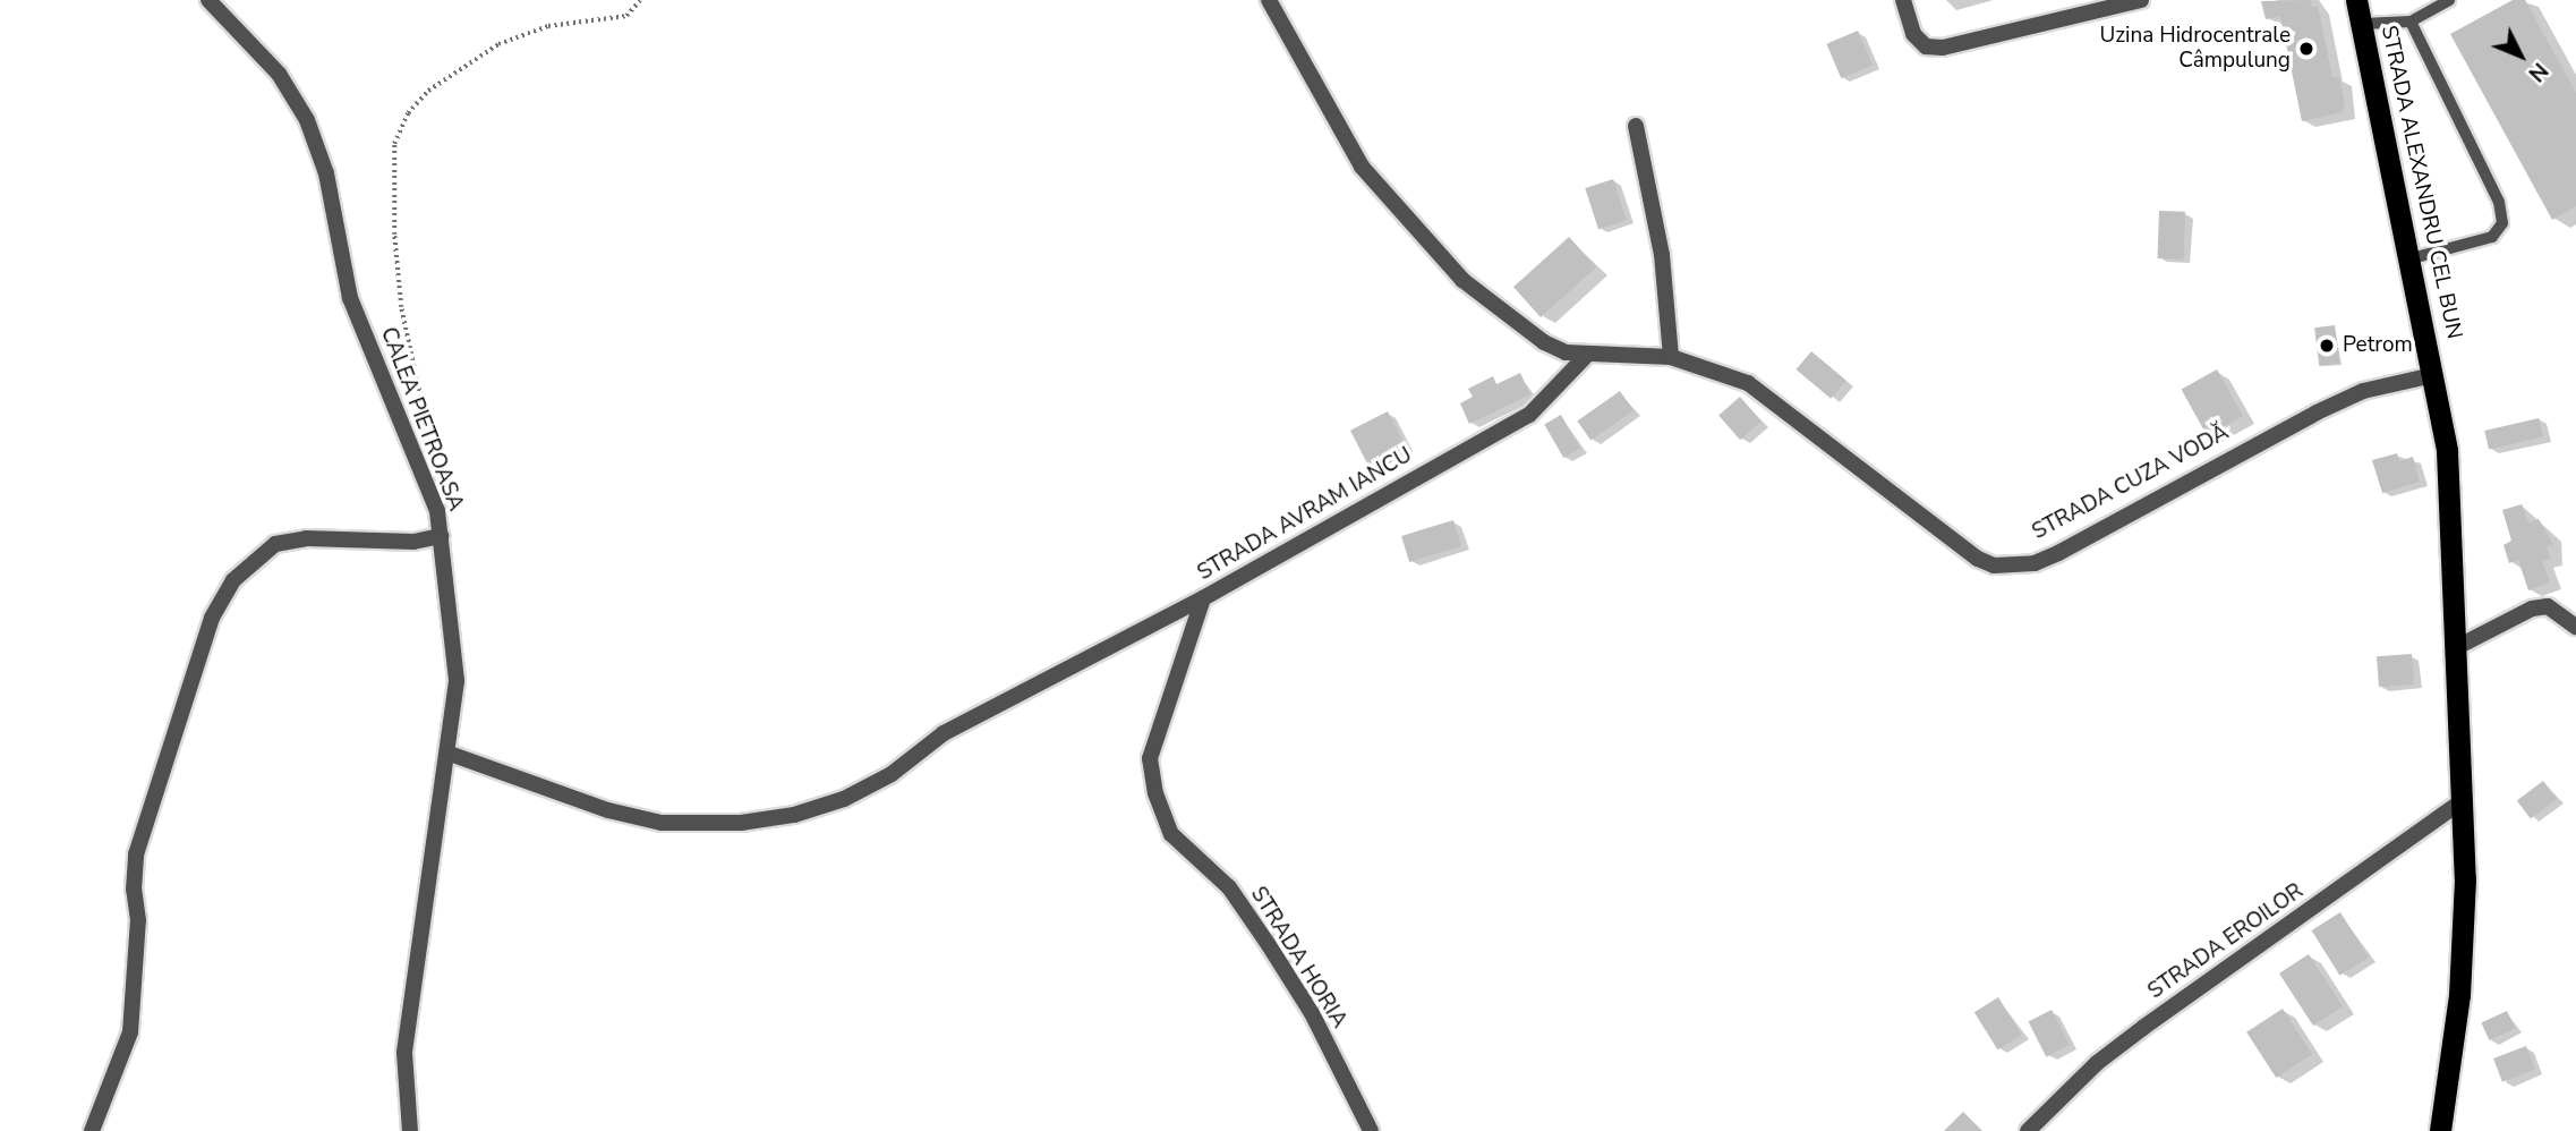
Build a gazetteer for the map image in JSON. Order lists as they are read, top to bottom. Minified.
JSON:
{"streets":{"highway":["STRADA ALEXANDRU CEL BUN"],"street":["CALEA PIETROASA","STRADA CUZA VODĂ","STRADA AVRAM IANCU","STRADA EROILOR","STRADA HORIA"]},"crossings":[["STRADA ALEXANDRU CEL BUN","STRADA CUZA VODĂ"],["CALEA PIETROASA","STRADA AVRAM IANCU"],["STRADA CUZA VODĂ","STRADA AVRAM IANCU"],["STRADA AVRAM IANCU","STRADA HORIA"]],"places":["Uzina Hidrocentrale Câmpulung","Petrom"],"north":"bottom right"}
